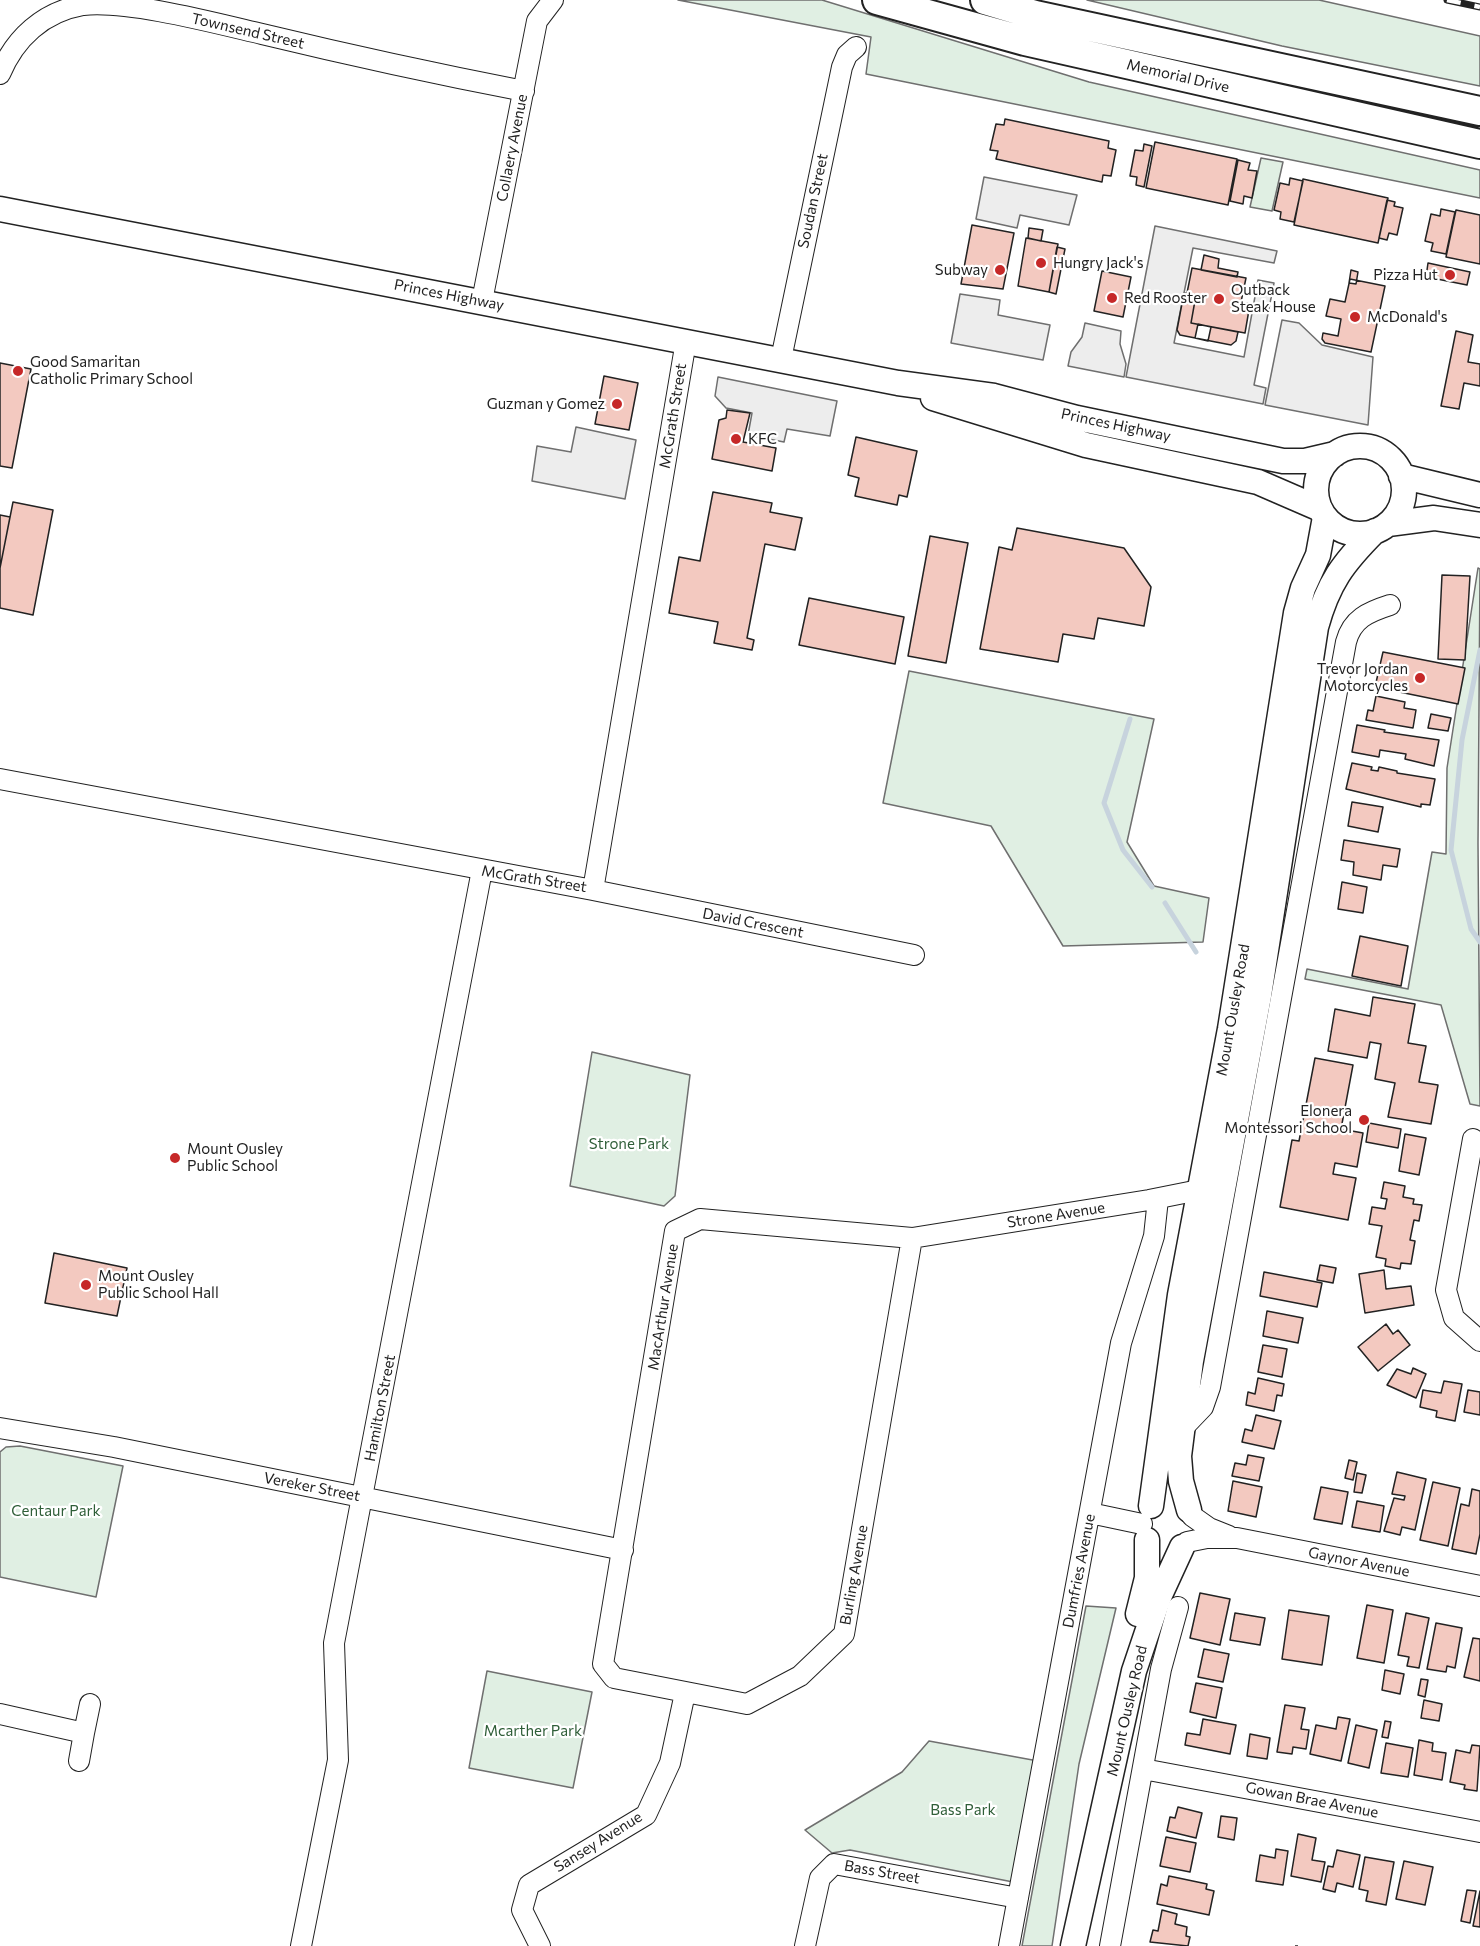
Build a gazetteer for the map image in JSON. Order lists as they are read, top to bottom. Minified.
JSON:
{"streets":{"highway":["Memorial Drive"],"main road":["Princes Highway","Mount Ousley Road"],"street":["Townsend Street","Collaery Avenue","Soudan Street","McGrath Street","David Crescent","Strone Avenue","MacArthur Avenue","Hamilton Street","Vereker Street","Gaynor Avenue","Dumfries Avenue","Burling Avenue","Gowan Brae Avenue","Sansey Avenue","Bass Street"]},"crossings":[["Townsend Street","Collaery Avenue"],["Collaery Avenue","Princes Highway"],["Soudan Street","Princes Highway"],["Princes Highway","McGrath Street"],["Princes Highway","Mount Ousley Road"],["McGrath Street","David Crescent"],["McGrath Street","Hamilton Street"],["Mount Ousley Road","Strone Avenue"],["Mount Ousley Road","Gaynor Avenue"],["Mount Ousley Road","Gowan Brae Avenue"],["Strone Avenue","MacArthur Avenue"],["Strone Avenue","Dumfries Avenue"],["Strone Avenue","Burling Avenue"],["MacArthur Avenue","Vereker Street"],["MacArthur Avenue","Burling Avenue"],["Hamilton Street","Vereker Street"],["Vereker Street","Burling Avenue"],["Dumfries Avenue","Bass Street"],["Burling Avenue","Sansey Avenue"]],"parks":["Strone Park","Centaur Park","Mcarther Park","Bass Park"],"places":["Hungry Jack's","Subway","Pizza Hut","Red Rooster","Outback Steak House","McDonald's","Good Samaritan Catholic Primary School","Guzman y Gomez","KFC","Trevor Jordan Motorcycles","Elonera Montessori School","Mount Ousley Public School","Mount Ousley Public School Hall"]}
